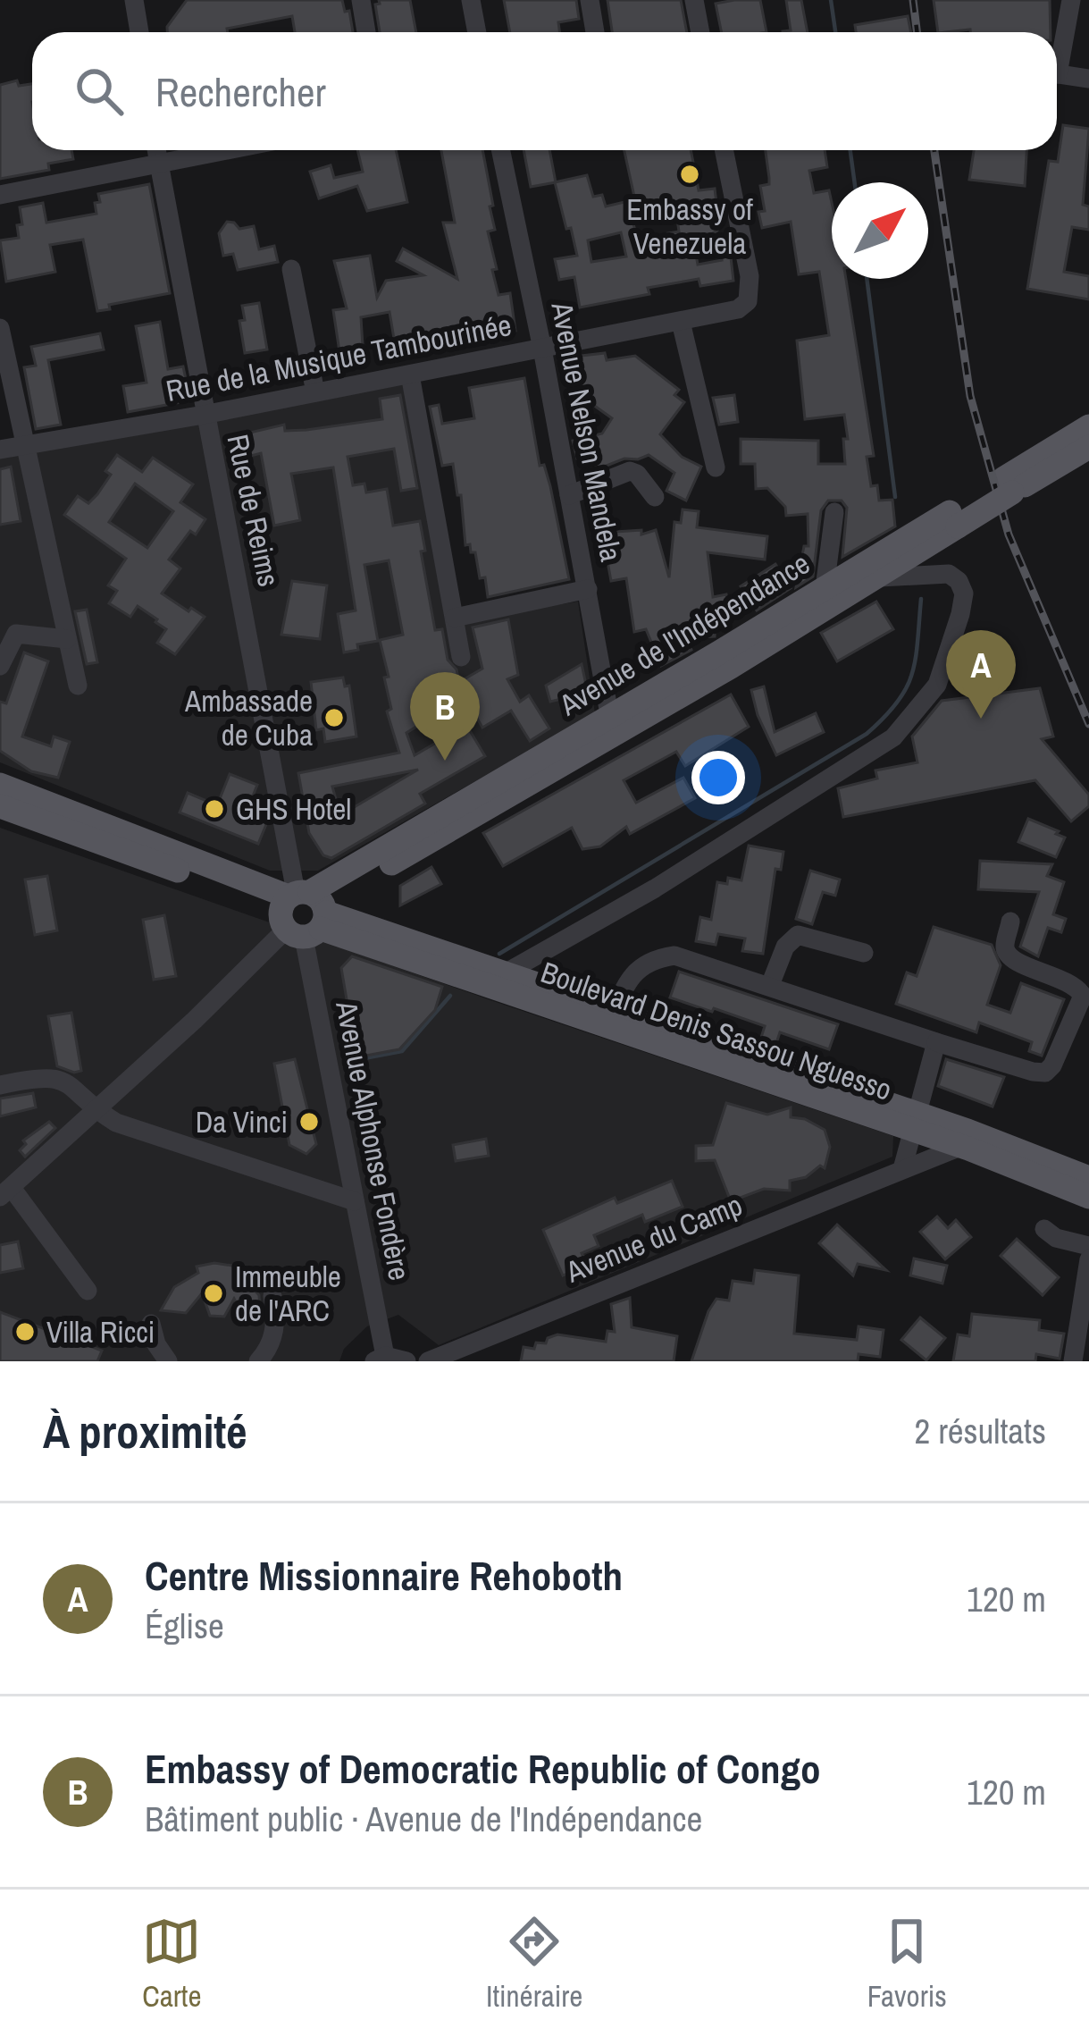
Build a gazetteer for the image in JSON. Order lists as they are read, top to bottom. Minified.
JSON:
{"streets":{"main road":["Avenue de l'Indépendance","Boulevard Denis Sassou Nguesso"],"street":["Rue de la Musique Tambourinée","Avenue Nelson Mandela","Rue de Reims","Avenue Alphonse Fondère","Avenue du Camp"]},"crossings":[["Rue de la Musique Tambourinée","Avenue Nelson Mandela"],["Rue de la Musique Tambourinée","Rue de Reims"],["Avenue Nelson Mandela","Avenue de l'Indépendance"],["Rue de Reims","Avenue de l'Indépendance"],["Rue de Reims","Boulevard Denis Sassou Nguesso"],["Rue de Reims","Avenue Alphonse Fondère"],["Avenue de l'Indépendance","Boulevard Denis Sassou Nguesso"],["Avenue de l'Indépendance","Avenue Alphonse Fondère"],["Boulevard Denis Sassou Nguesso","Avenue Alphonse Fondère"],["Boulevard Denis Sassou Nguesso","Avenue du Camp"]],"places":["Embassy of Venezuela","Ambassade de Cuba","GHS Hotel","Da Vinci","Immeuble de l'ARC","Villa Ricci"],"north":"top right","page":{"search":"Rechercher","pins":["A","B"],"heading":["À proximité","2 résultats"],"list":[{"mark":"A","name":"Centre Missionnaire Rehoboth","note":"Église","value":"120 m"},{"mark":"B","name":"Embassy of Democratic Republic of Congo","note":"Bâtiment public · Avenue de l'Indépendance","value":"120 m"}],"nav":["Carte","Itinéraire","Favoris"]}}
